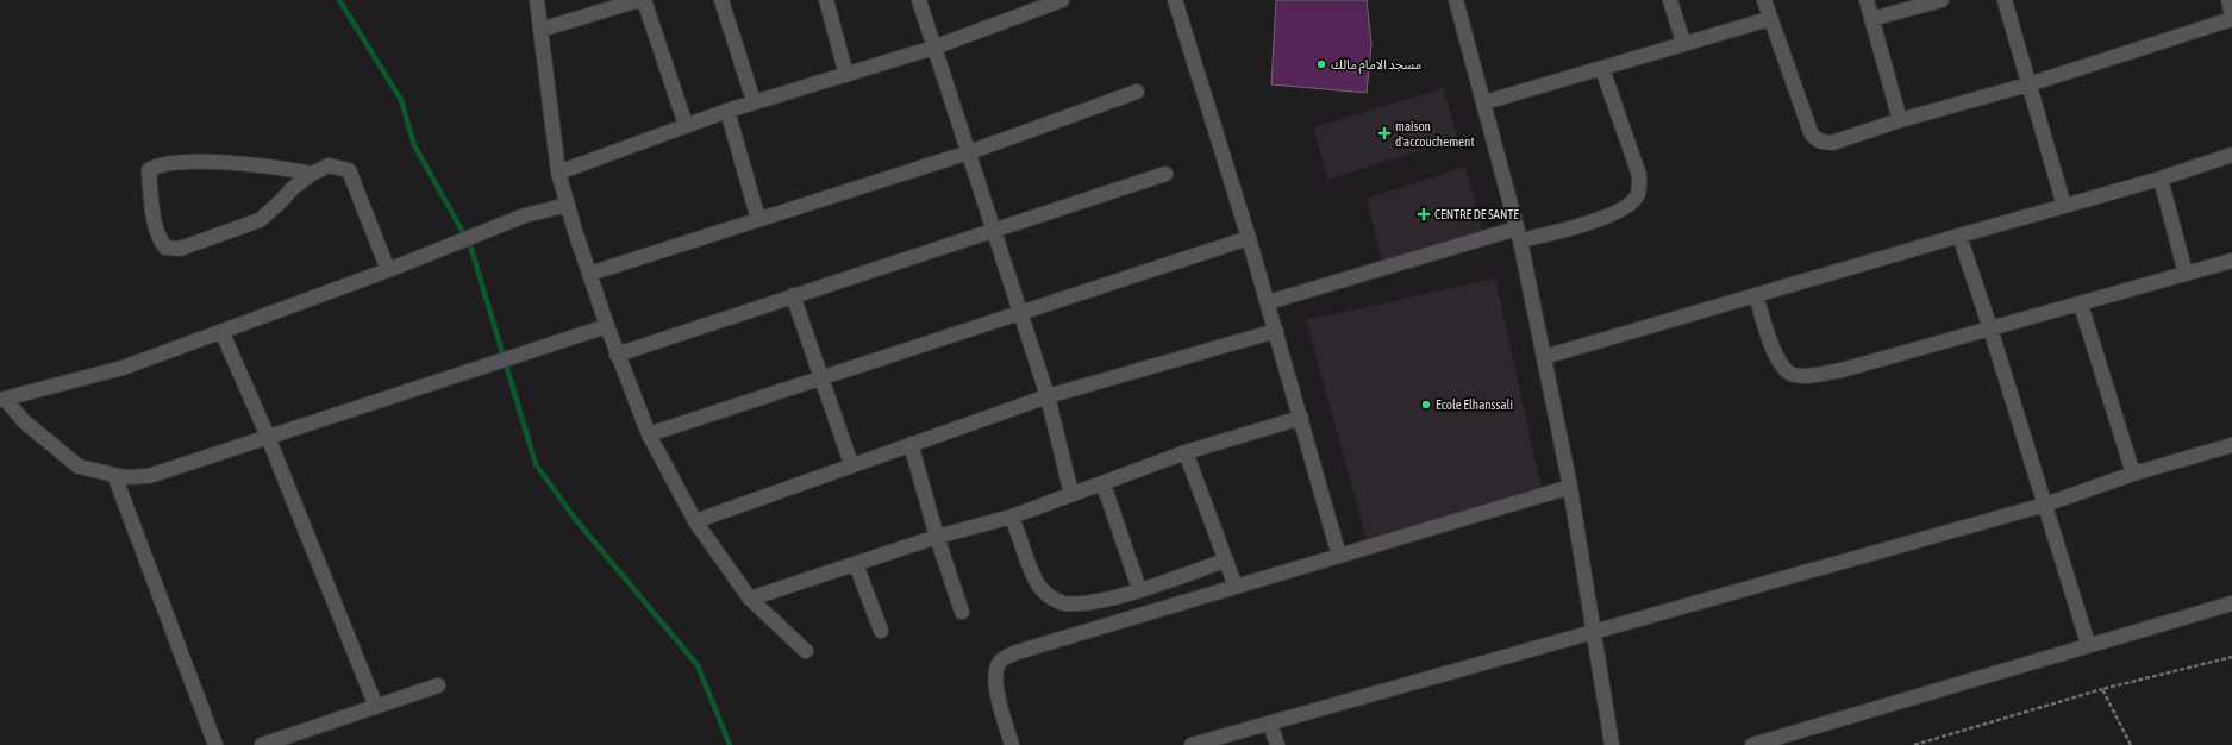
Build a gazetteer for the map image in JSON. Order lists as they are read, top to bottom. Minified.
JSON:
{"places":{"other":["مسجد الامام مالك","Ecole Elhanssali"],"health":["maison d'accouchement","CENTRE DE SANTE"]}}
